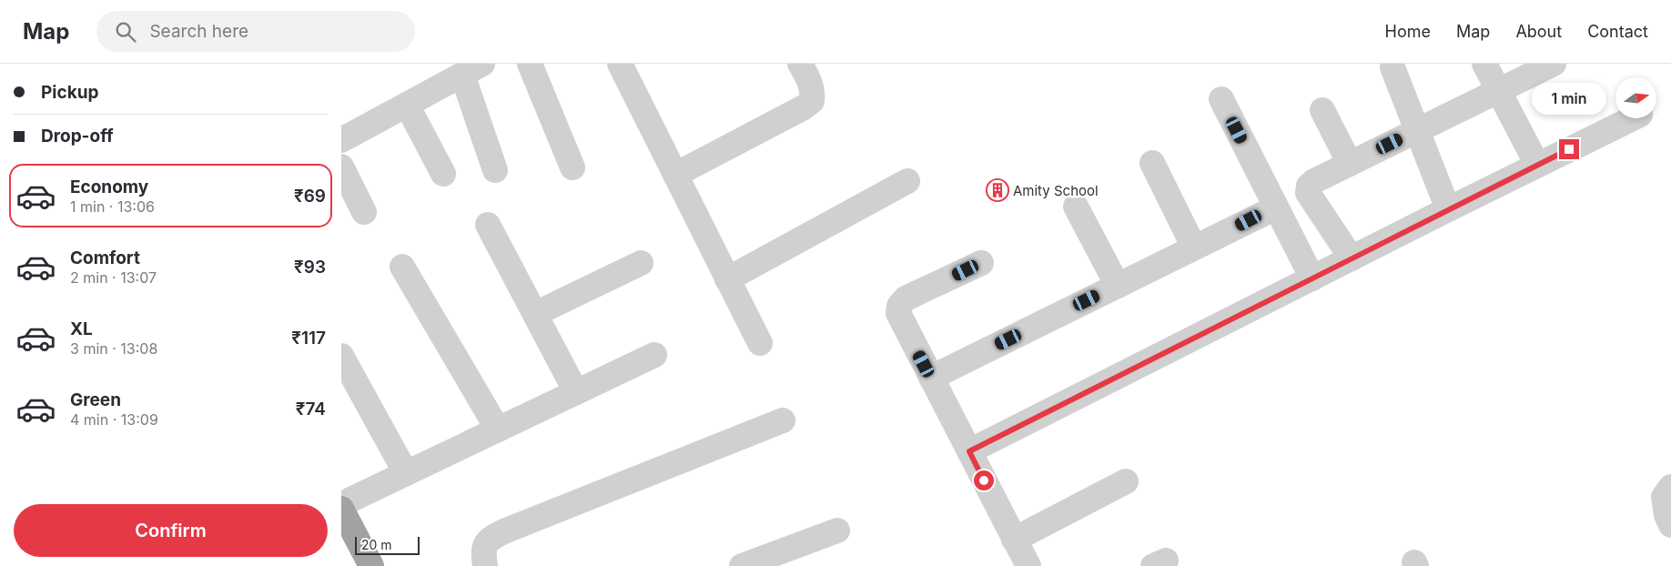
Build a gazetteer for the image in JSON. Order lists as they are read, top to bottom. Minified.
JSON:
{"places":{"building":["Amity School"]},"scale_bar":"20 m","north":"right","page":{"header":"Map","search":"Search here","nav":["Home","Map","About","Contact"],"banner":["Pickup","Drop-off"],"bubble":"1 min","list":[{"name":"Economy","note":"1 min · 13:06","value":"₹69"},{"name":"Comfort","note":"2 min · 13:07","value":"₹93"},{"name":"XL","note":"3 min · 13:08","value":"₹117"},{"name":"Green","note":"4 min · 13:09","value":"₹74"}],"buttons":"Confirm","scale":"20 m"}}
